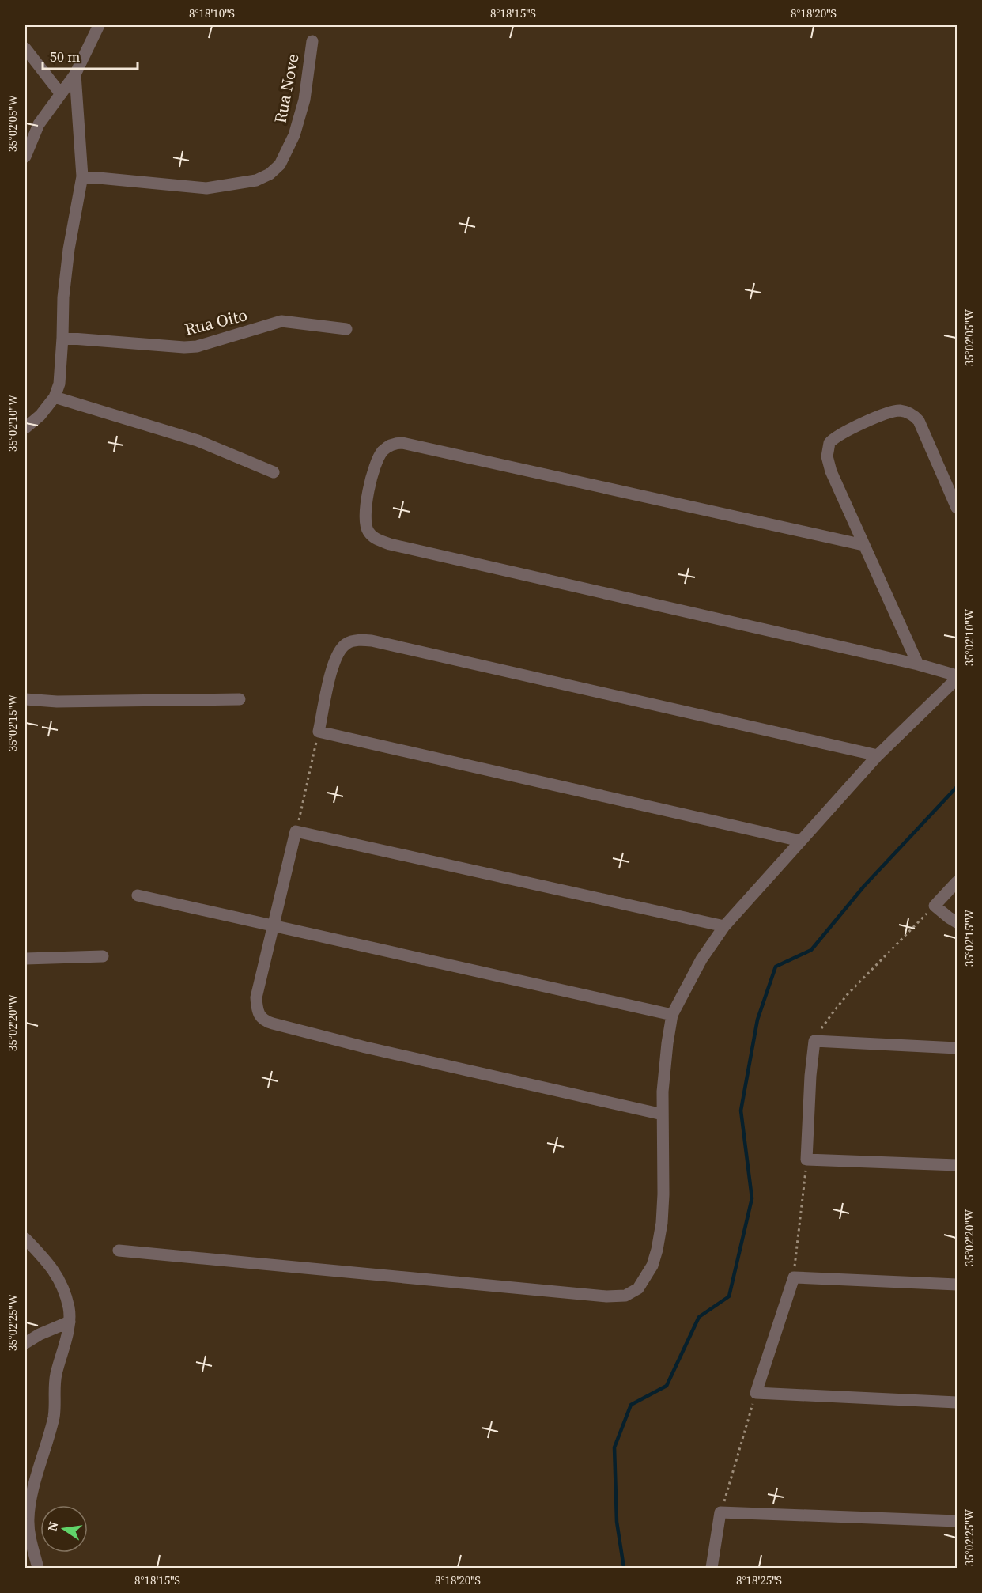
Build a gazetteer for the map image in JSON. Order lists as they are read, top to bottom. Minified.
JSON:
{"streets":{"street":["Rua Nove","Rua Oito"]},"scale_bar":"50 m","north":"left","coordinates":["8°18'10\"S","8°18'15\"S","8°18'20\"S","35°02'05\"W","35°02'10\"W","35°02'15\"W","35°02'20\"W","35°02'25\"W","8°18'25\"S"]}
